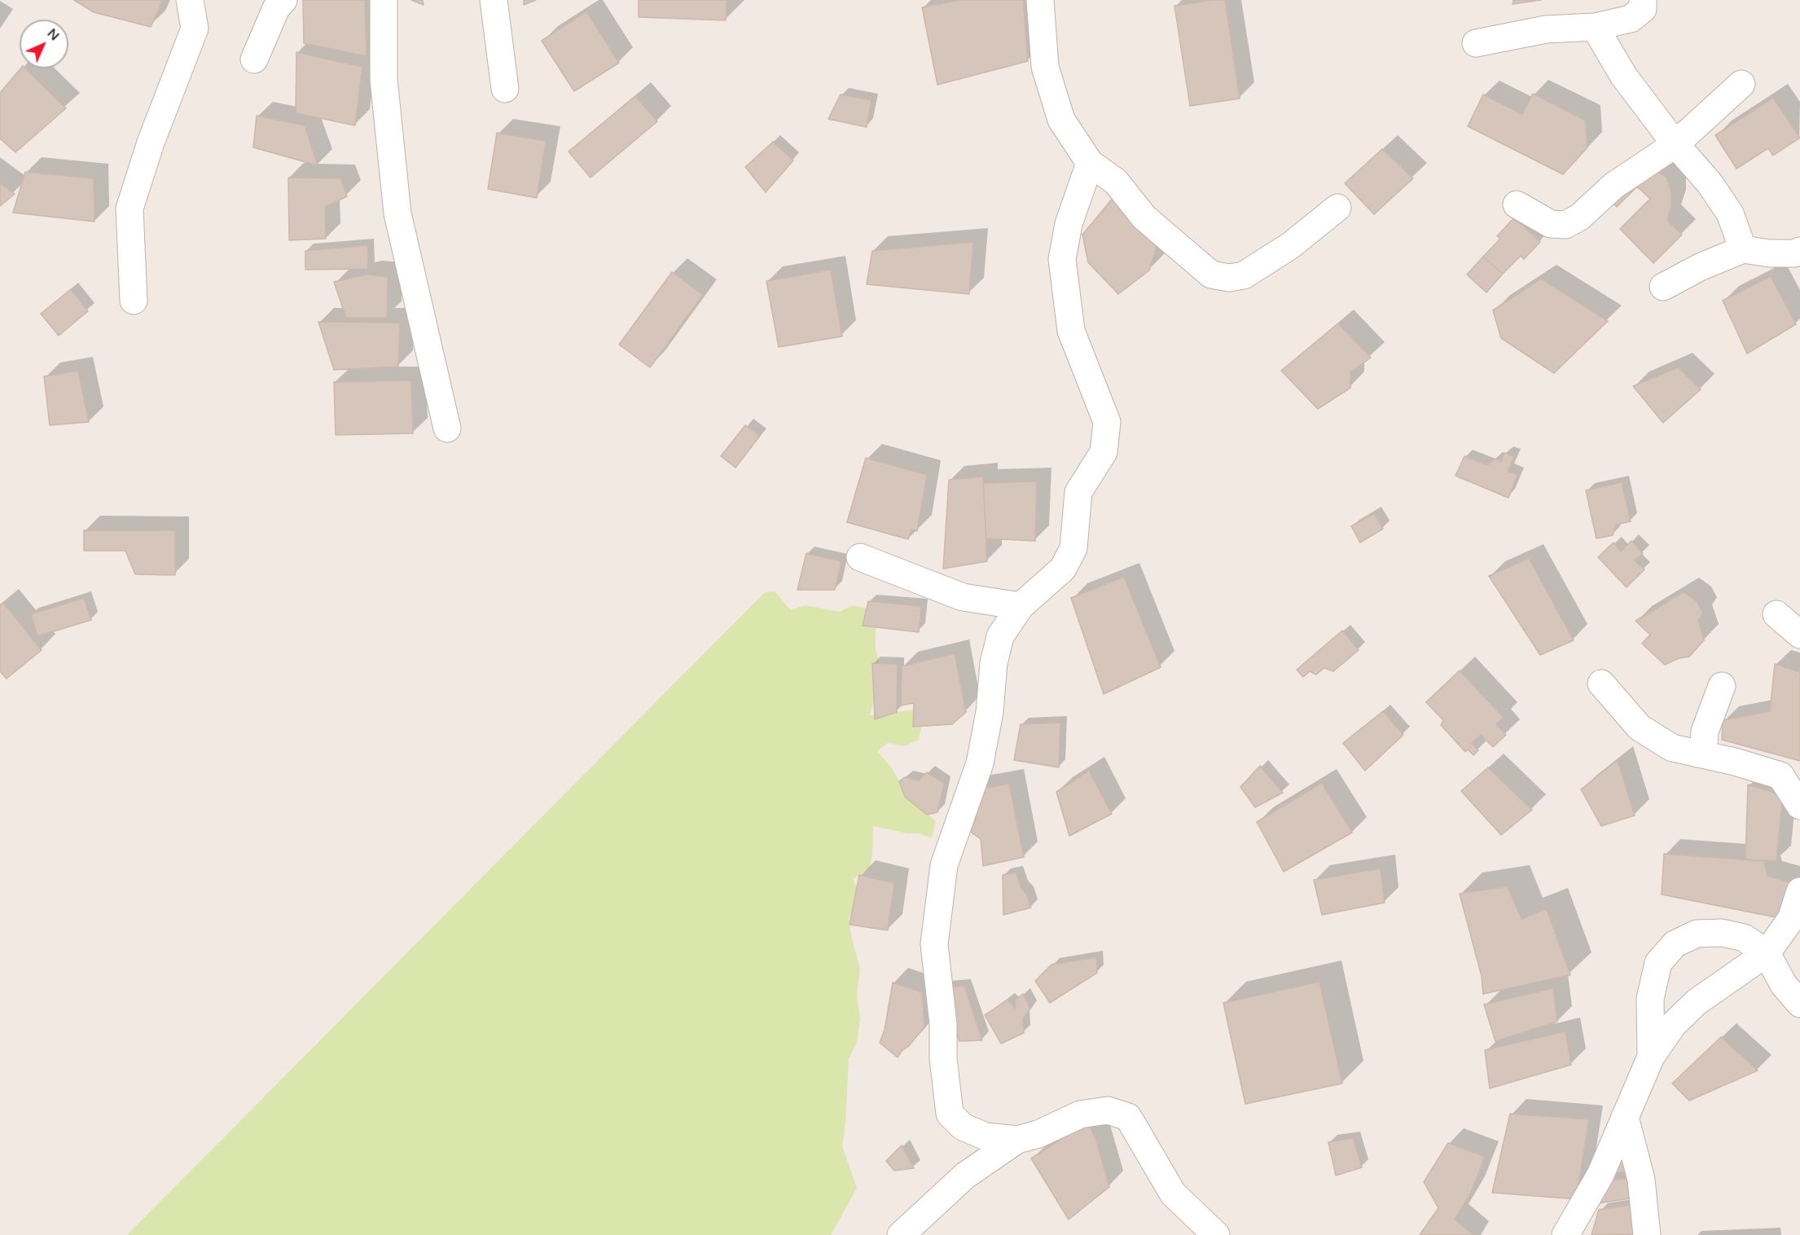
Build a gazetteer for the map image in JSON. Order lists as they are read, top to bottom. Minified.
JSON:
{"north":"top right"}
